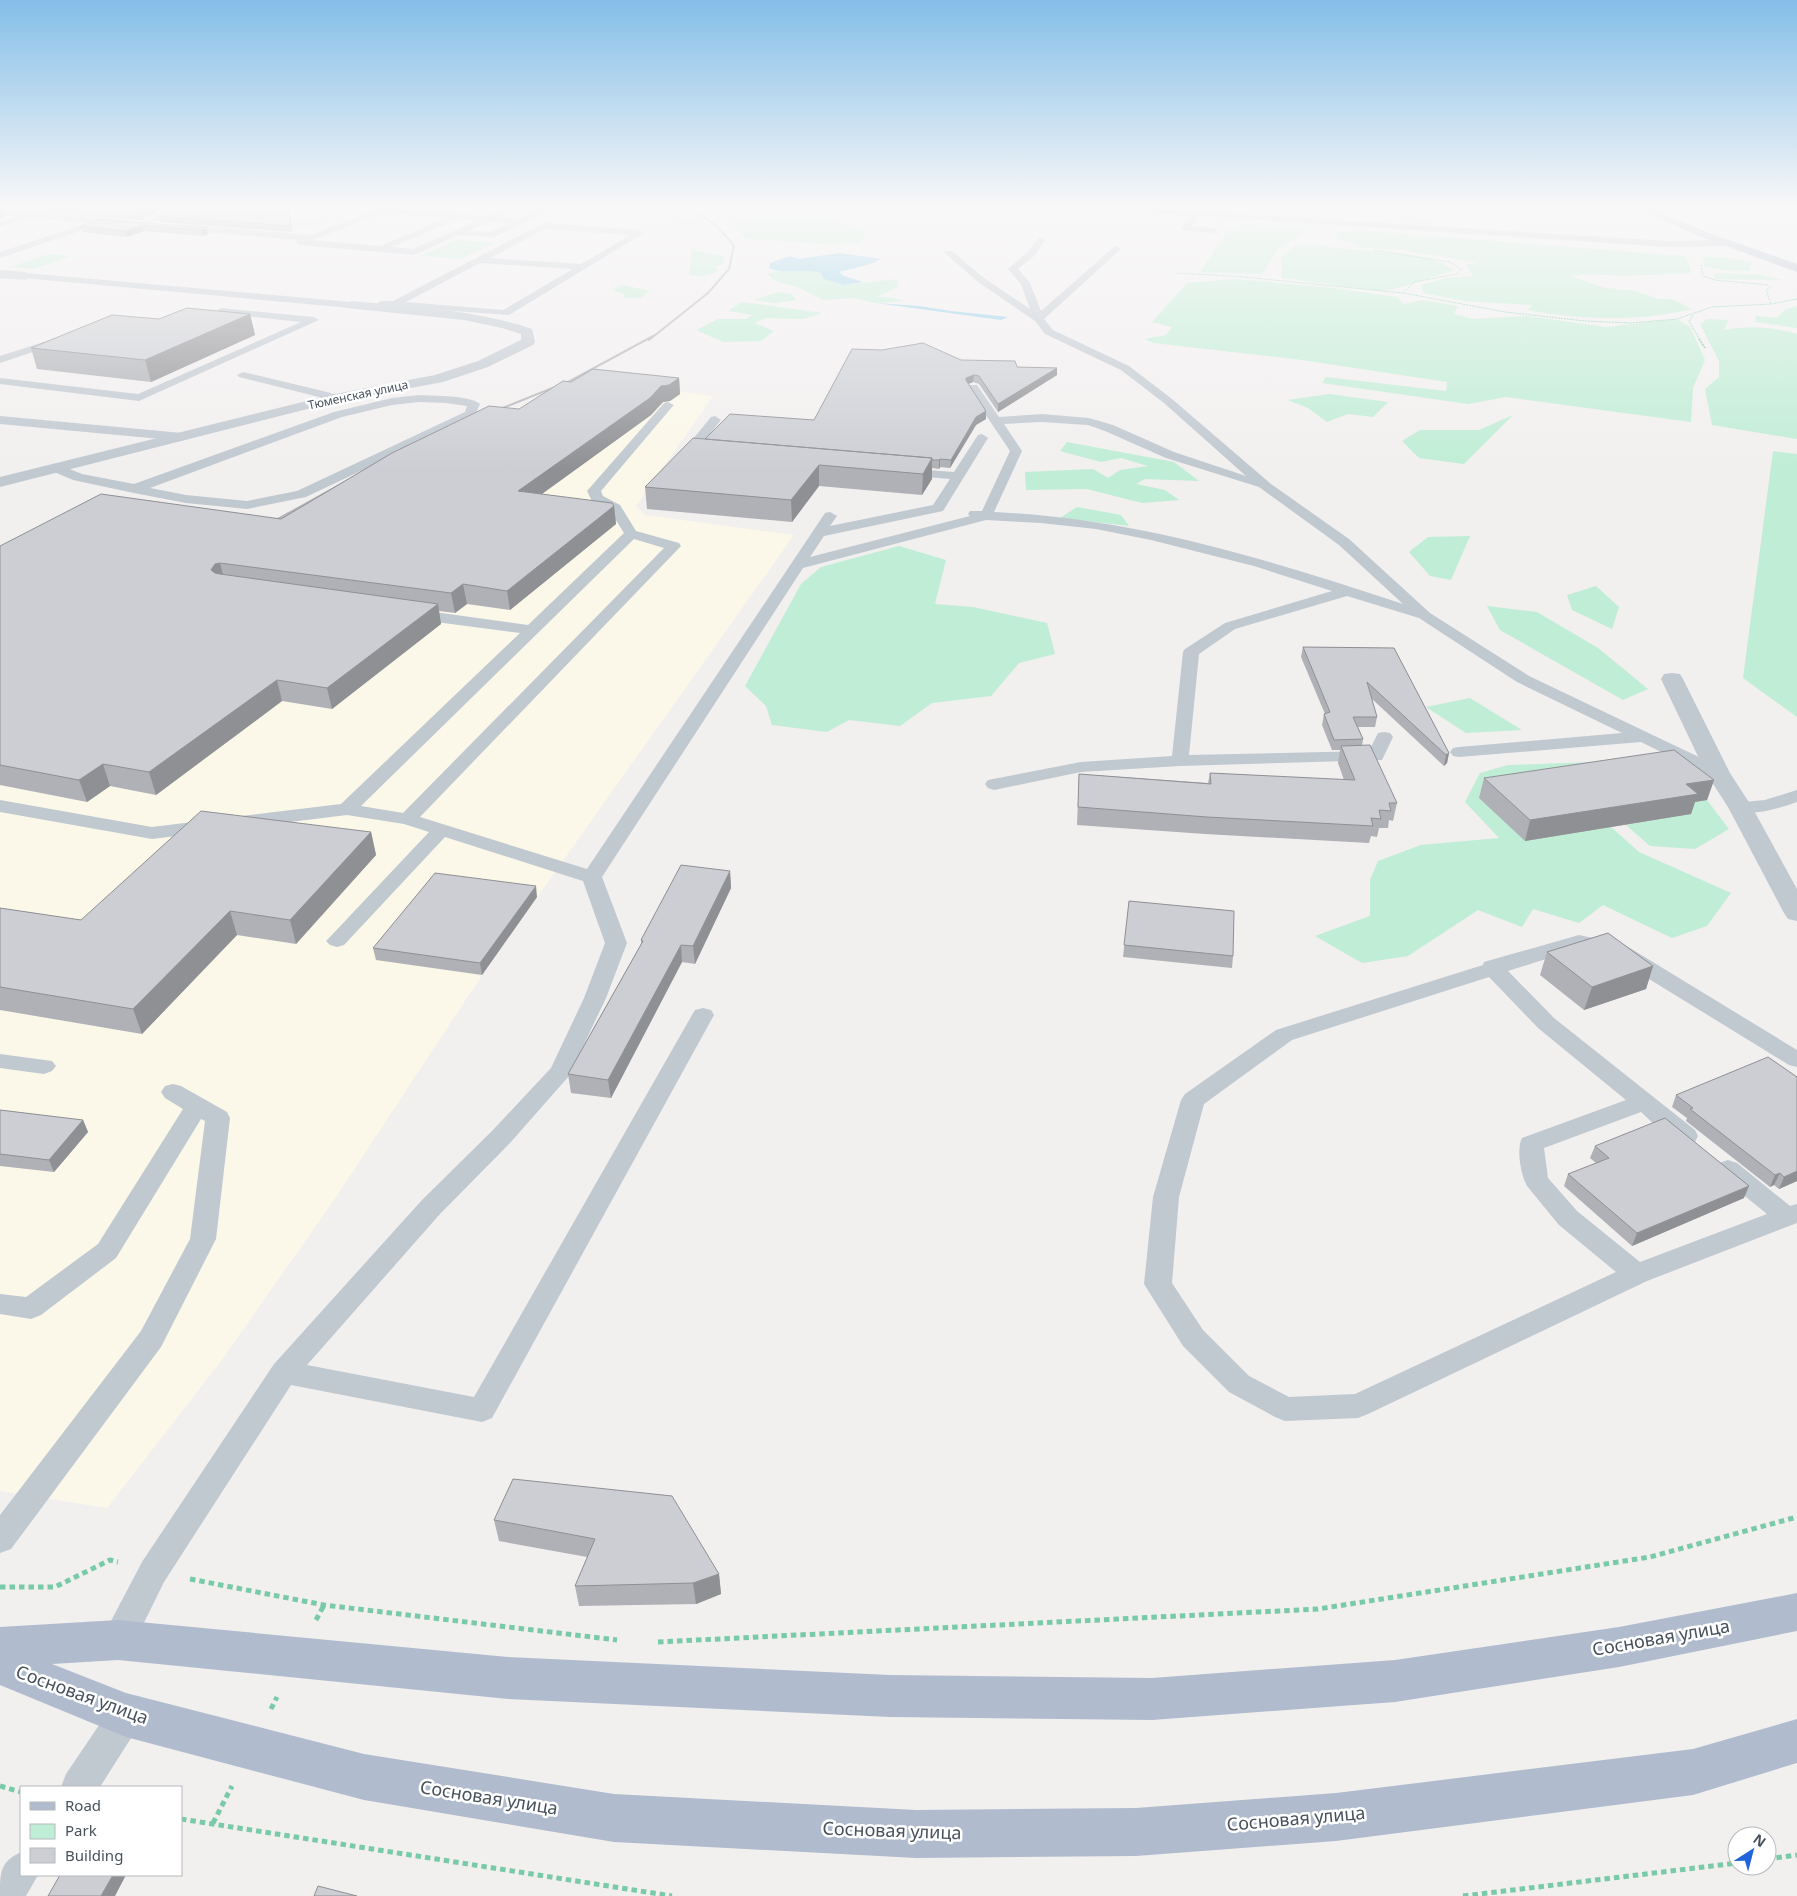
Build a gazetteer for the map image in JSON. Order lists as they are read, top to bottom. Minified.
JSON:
{"streets":{"main road":["Сосновая улица"],"street":["Тюменская улица"]},"legend":["Road","Park","Building"],"north":"top right"}
